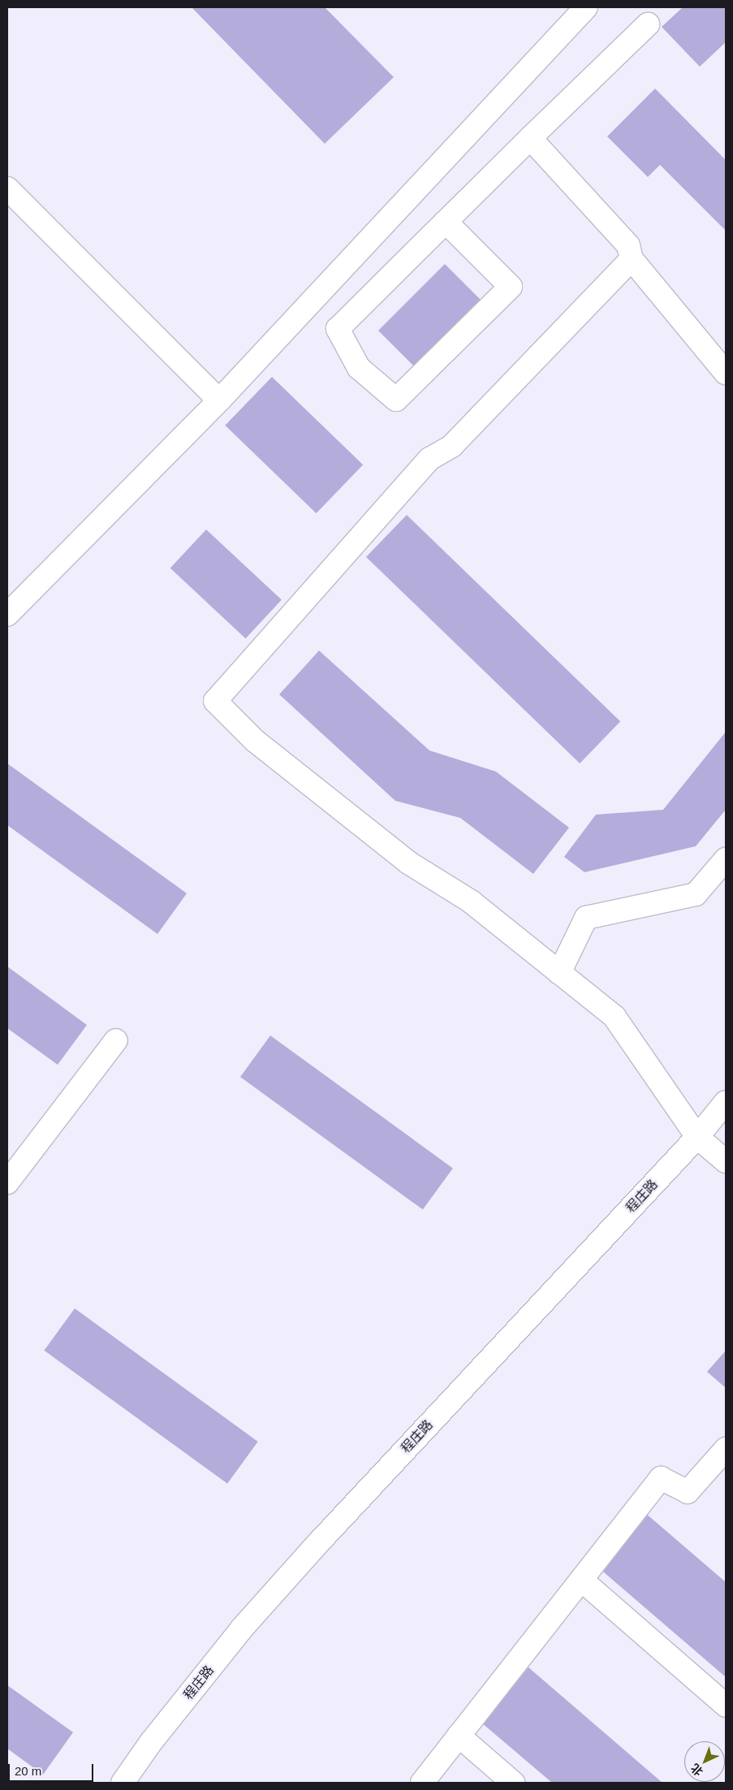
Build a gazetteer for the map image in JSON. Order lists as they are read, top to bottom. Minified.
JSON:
{"streets":{"street":["程庄路"]},"scale_bar":"20 m","north":"bottom left"}
